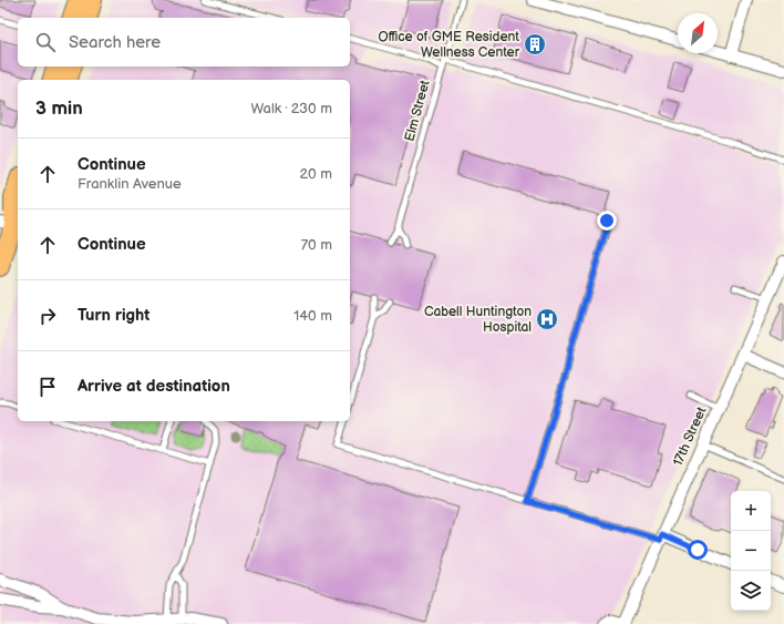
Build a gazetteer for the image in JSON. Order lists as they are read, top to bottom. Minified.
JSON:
{"streets":{"street":["17th Street"],"lane":["Elm Street"]},"places":{"building":["Office of GME Resident Wellness Center"],"hospital":["Cabell Huntington Hospital"]},"north":"top right","page":{"search":"Search here","heading":["3 min","Walk · 230 m"],"list":[["Continue","Franklin Avenue","20 m"],["Continue","70 m"],["Turn right","140 m"],"Arrive at destination"],"map_buttons":["+","−"]}}
